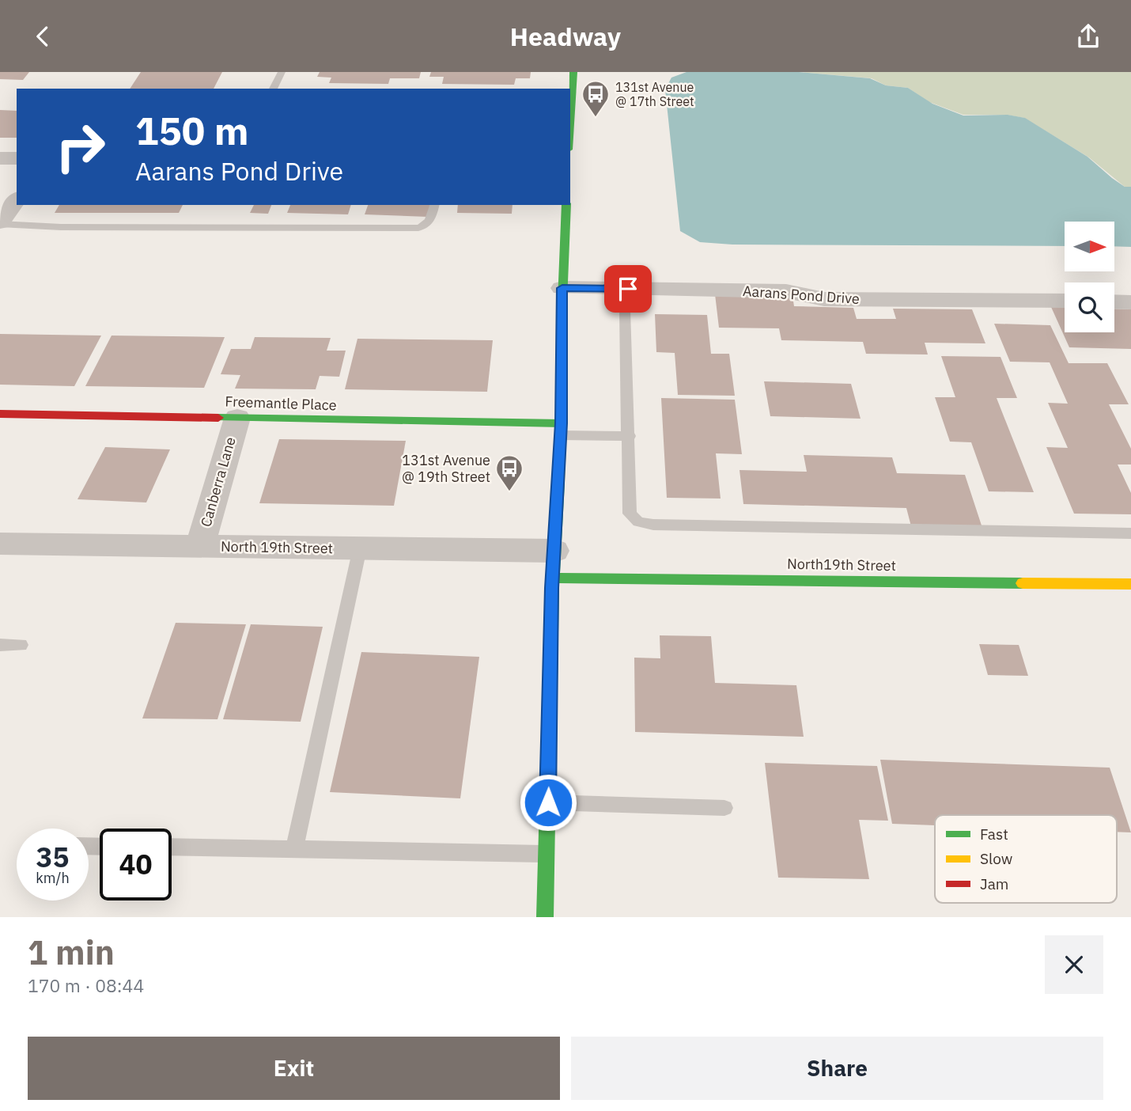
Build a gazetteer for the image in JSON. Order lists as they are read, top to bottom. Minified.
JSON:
{"streets":{"street":["Aarans Pond Drive","Freemantle Place","Canberra Lane","North 19th Street","North19th Street"]},"crossings":[["Freemantle Place","Canberra Lane"],["Canberra Lane","North 19th Street"],["North 19th Street","North19th Street"]],"places":{"bus stop":["131st Avenue @ 17th Street","131st Avenue @ 19th Street"]},"legend":["Fast","Slow","Jam"],"north":"right","page":{"header":"Headway","turn":["150 m","Aarans Pond Drive"],"speed":"35 km/h","limit":"40","heading":["1 min","170 m · 08:44"],"buttons":["Exit","Share"]}}
